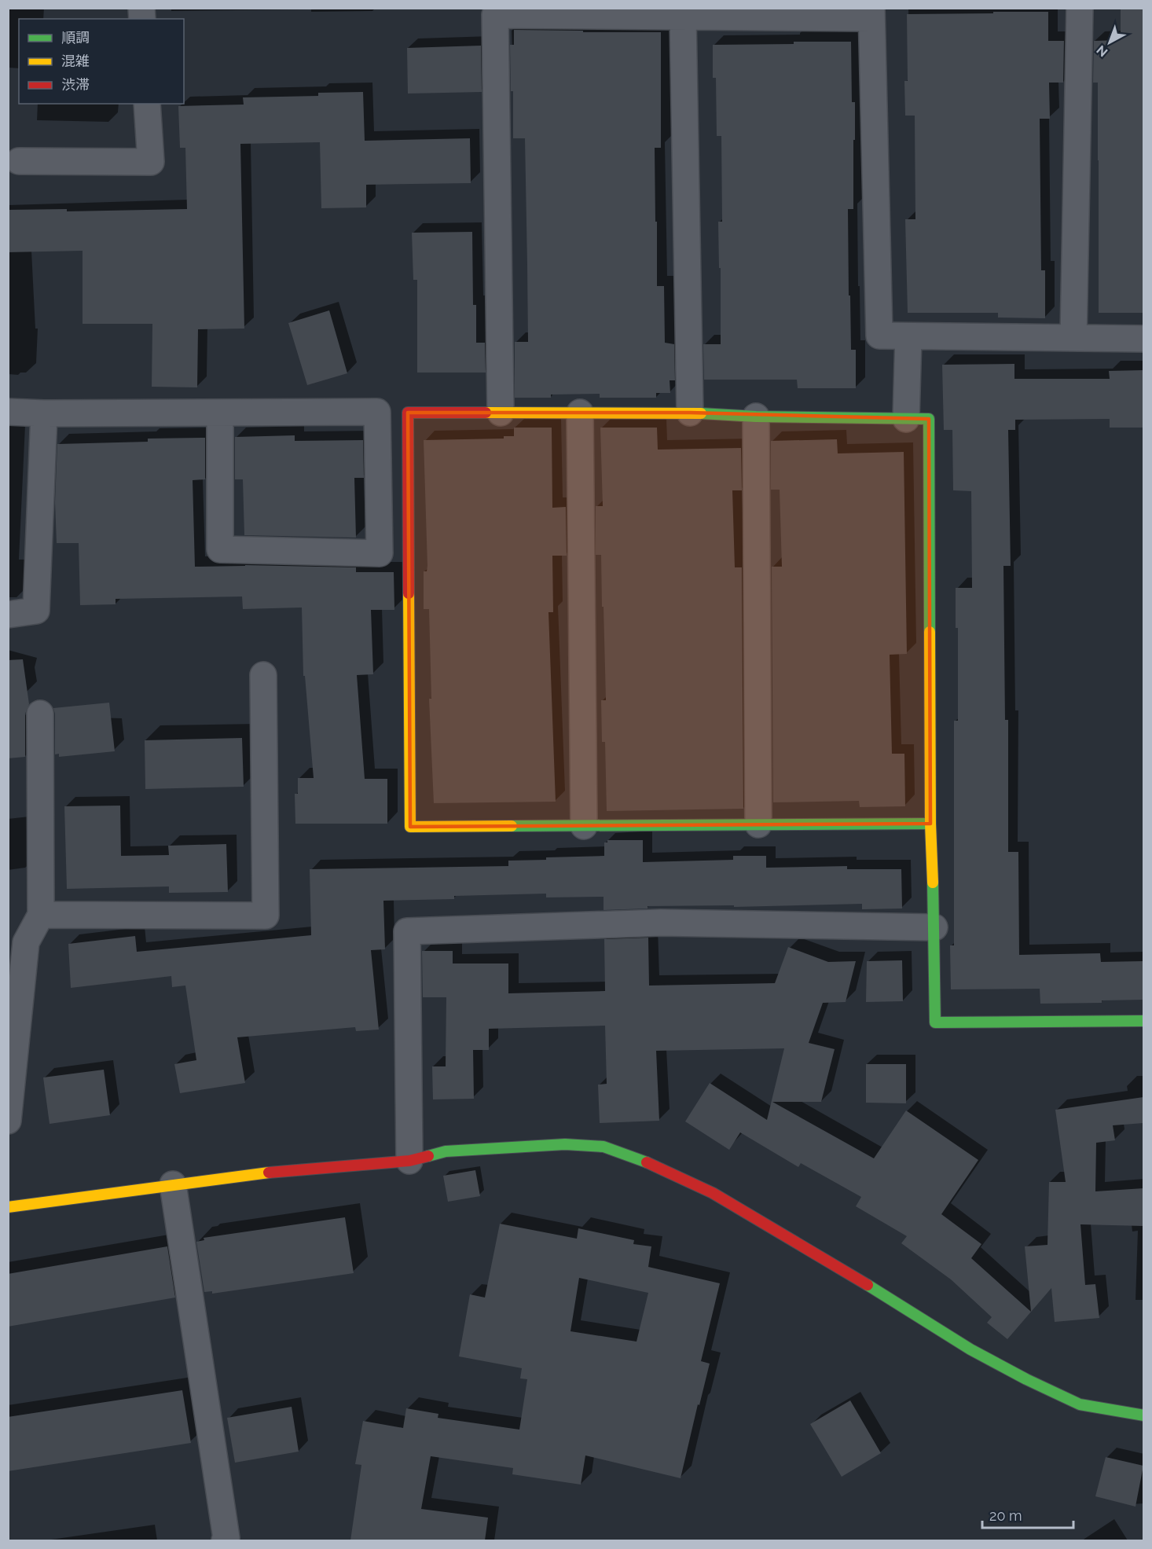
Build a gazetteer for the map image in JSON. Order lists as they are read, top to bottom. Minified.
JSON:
{"legend":["順調","混雑","渋滞"],"scale_bar":"20 m","north":"bottom left"}
